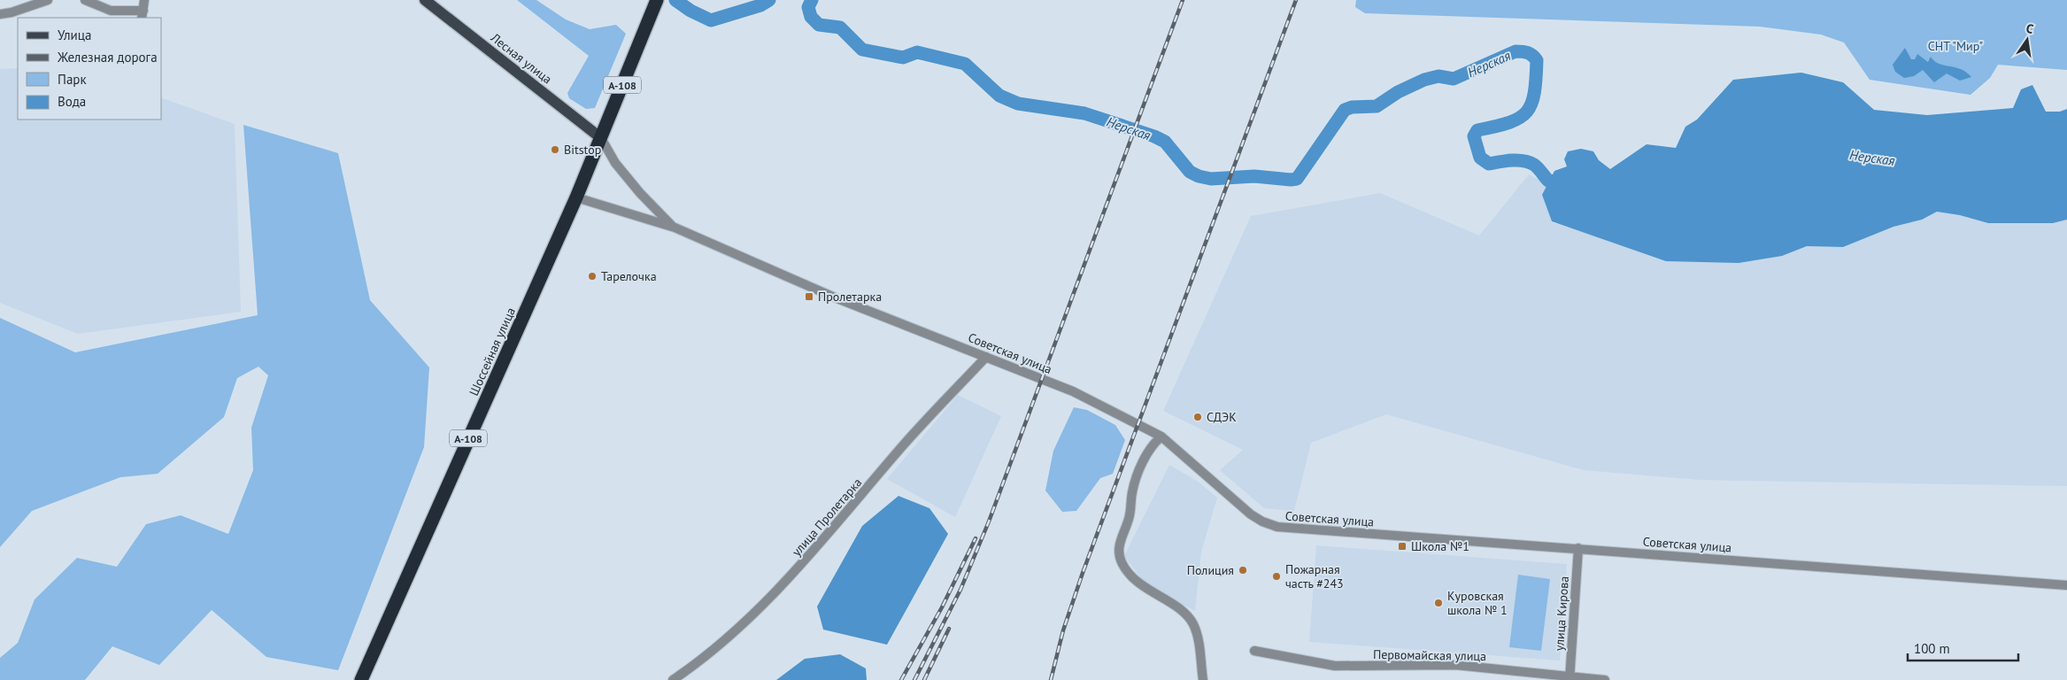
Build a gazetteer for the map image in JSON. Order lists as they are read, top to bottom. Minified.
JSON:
{"streets":{"highway":["А-108","Шоссейная улица"],"main road":["Лесная улица"],"street":["Советская улица","улица Пролетарка","улица Кирова","Первомайская улица"]},"crossings":[["Лесная улица","Шоссейная улица"],["Лесная улица","Советская улица"],["Шоссейная улица","Советская улица"],["Советская улица","улица Пролетарка"],["Советская улица","улица Кирова"],["улица Кирова","Первомайская улица"]],"water":["Нерская"],"parks":["СНТ \"Мир\""],"places":{"other":["Bitstop","Тарелочка","СДЭК","Полиция","Пожарная часть #243","Куровская школа № 1"],"transit":["Пролетарка","Школа №1"]},"legend":["Улица","Железная дорога","Парк","Вода"],"scale_bar":"100 m","north":"top"}
